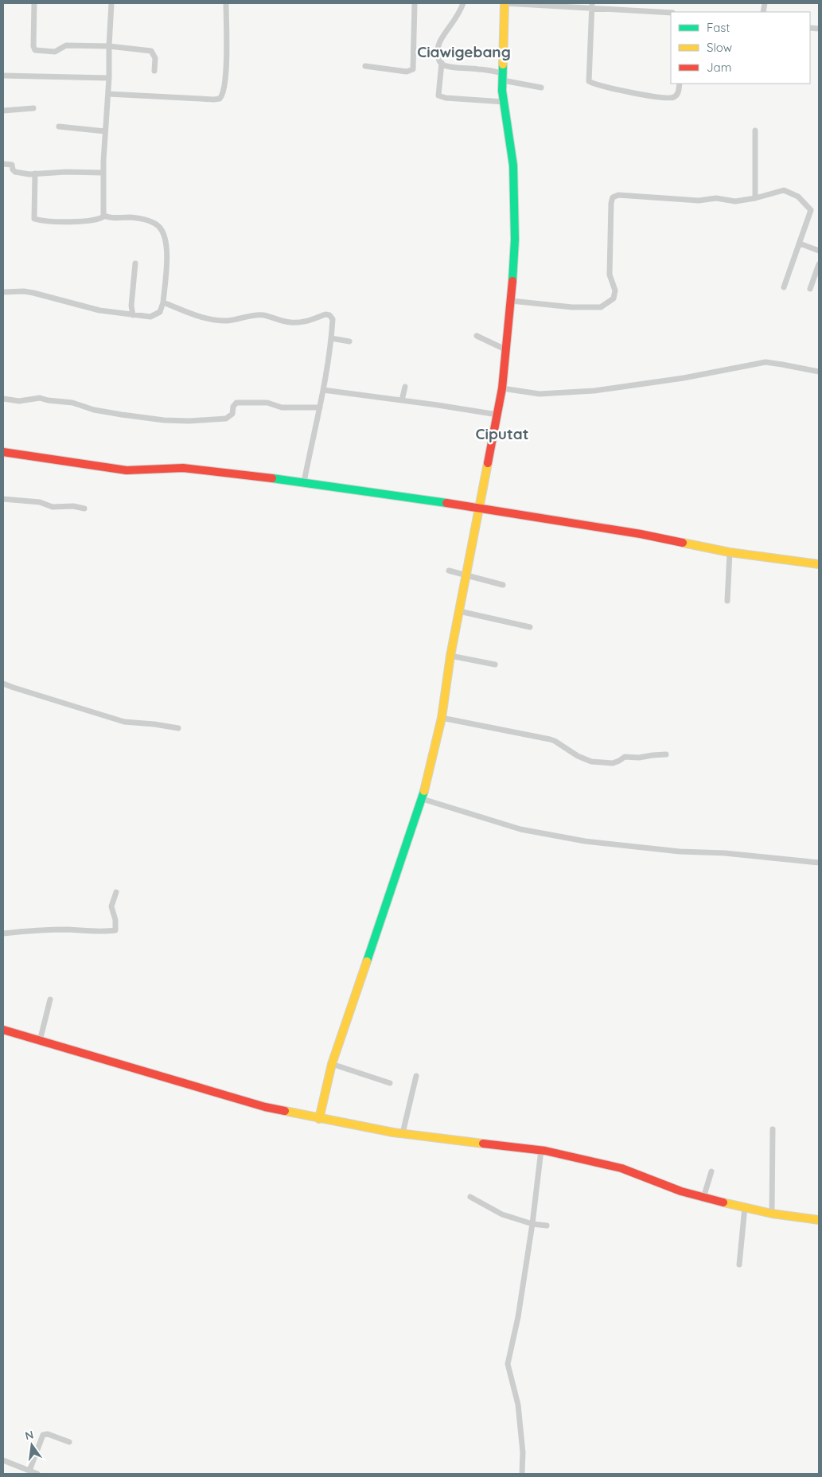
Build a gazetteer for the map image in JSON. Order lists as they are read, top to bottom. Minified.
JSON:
{"districts":["Ciawigebang","Ciputat"],"legend":["Fast","Slow","Jam"],"north":"top"}
